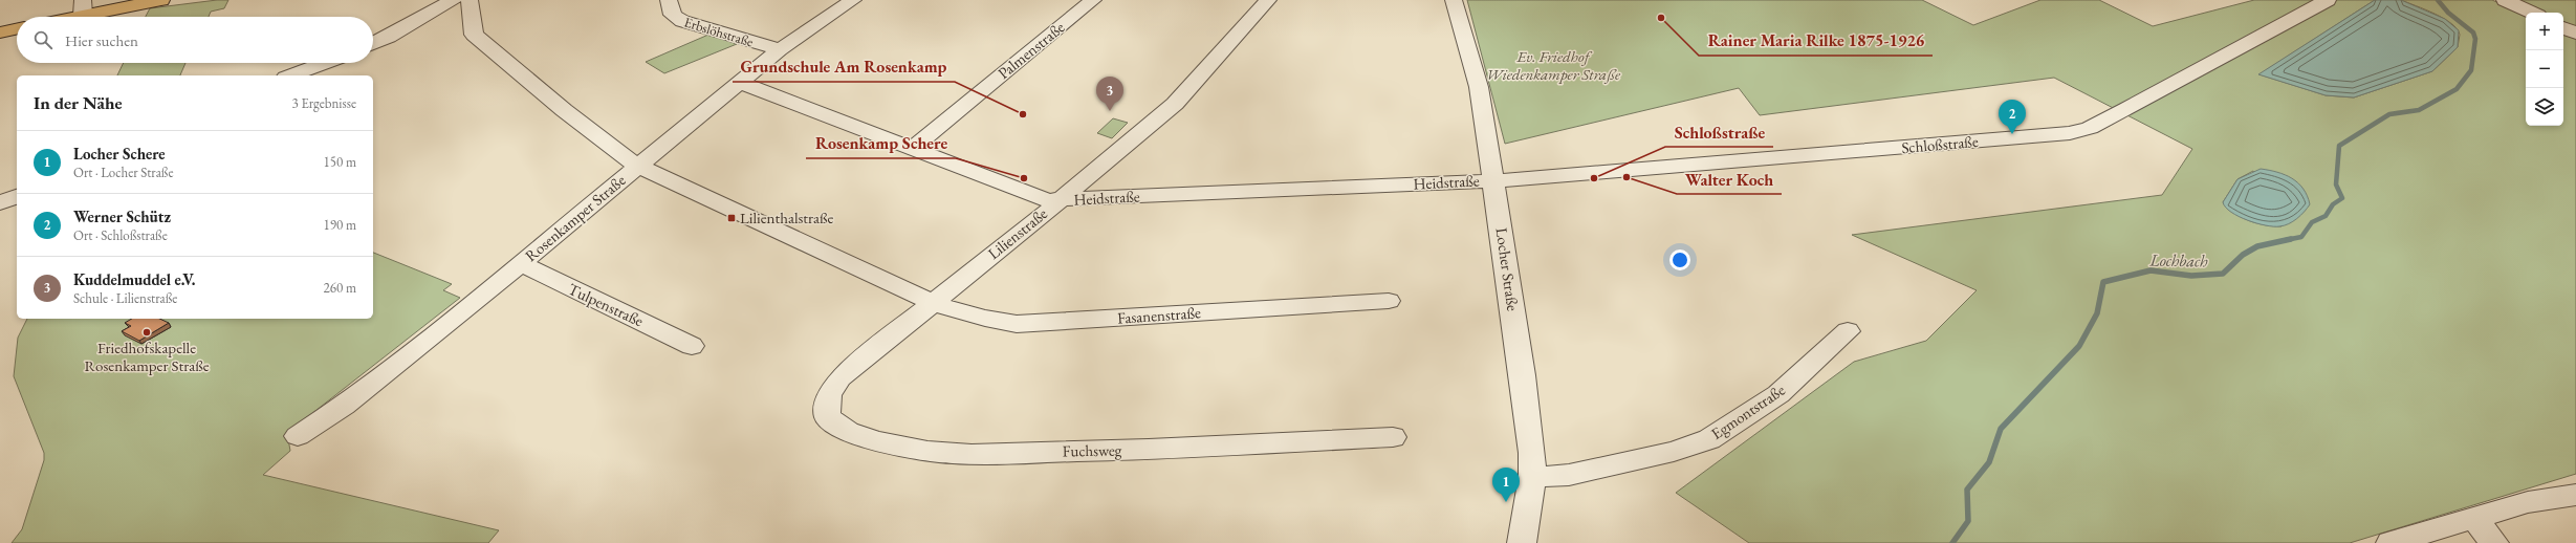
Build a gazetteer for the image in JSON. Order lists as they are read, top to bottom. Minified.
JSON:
{"streets":{"street":["Erbslöhstraße","Palmenstraße","Schloßstraße","Heidstraße","Rosenkamper Straße","Lilienstraße","Locher Straße","Tulpenstraße","Fasanenstraße","Egmontstraße","Fuchsweg"]},"crossings":[["Erbslöhstraße","Rosenkamper Straße"],["Palmenstraße","Heidstraße"],["Schloßstraße","Heidstraße"],["Schloßstraße","Locher Straße"],["Heidstraße","Rosenkamper Straße"],["Heidstraße","Lilienstraße"],["Heidstraße","Locher Straße"],["Rosenkamper Straße","Tulpenstraße"],["Lilienstraße","Fasanenstraße"],["Lilienstraße","Fuchsweg"],["Locher Straße","Egmontstraße"]],"water":["Lochbach"],"parks":["Ev. Friedhof Wiedenkamper Straße"],"places":{"other":["Rainer Maria Rilke 1875-1926","Grundschule Am Rosenkamp","Walter Koch","Rosenkamp Schere","Schloßstraße","Friedhofskapelle Rosenkamper Straße"],"transit":["Lilienthalstraße"]},"page":{"map_buttons":["+","−"],"search":"Hier suchen","heading":["In der Nähe","3 Ergebnisse"],"pins":["3","2","1"],"list":[{"mark":"1","name":"Locher Schere","note":"Ort · Locher Straße","value":"150 m"},{"mark":"2","name":"Werner Schütz","note":"Ort · Schloßstraße","value":"190 m"},{"mark":"3","name":"Kuddelmuddel e.V.","note":"Schule · Lilienstraße","value":"260 m"}]}}
